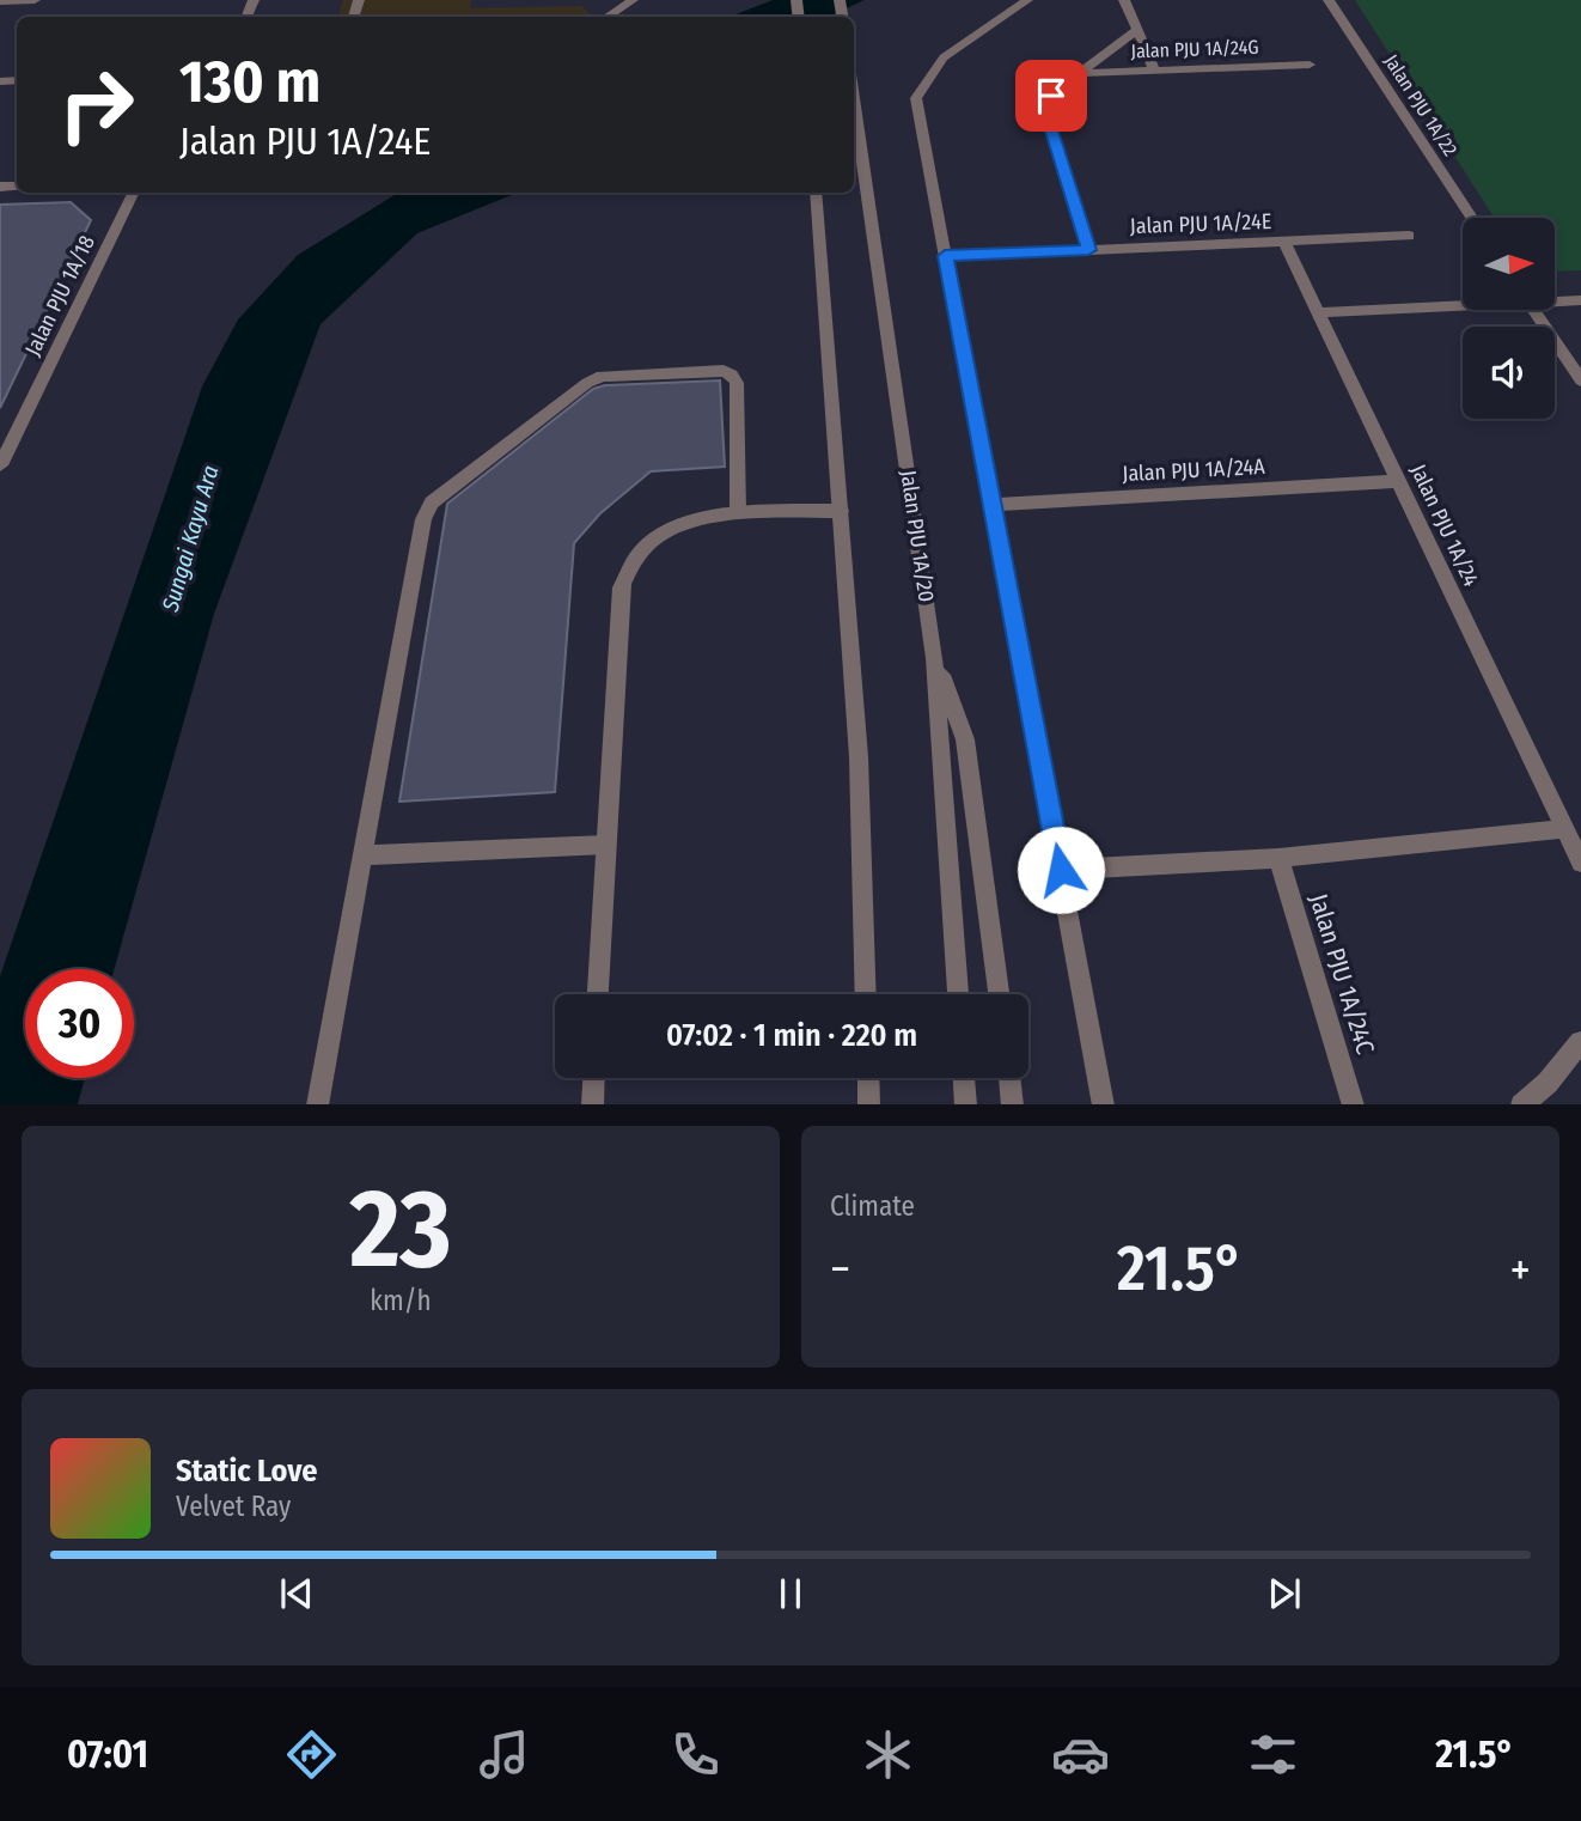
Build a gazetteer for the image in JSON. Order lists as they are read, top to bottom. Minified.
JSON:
{"streets":{"street":["Jalan PJU 1A/24G","Jalan PJU 1A/22","Jalan PJU 1A/24E","Jalan PJU 1A/18","Jalan PJU 1A/24A","Jalan PJU 1A/24","Jalan PJU 1A/20","Jalan PJU 1A/24C"]},"crossings":[["Jalan PJU 1A/24E","Jalan PJU 1A/24"],["Jalan PJU 1A/24A","Jalan PJU 1A/24"]],"water":["Sungai Kayu Ara"],"north":"right","page":{"turn":["130 m","Jalan PJU 1A/24E"],"limit":"30","trip":"07:02 · 1 min · 220 m","tile":[["23","km/h"],"Climate"],"heat":["−","21.5°","+"],"song":["Static Love","Velvet Ray"],"tabs":["07:01","21.5°"]}}
